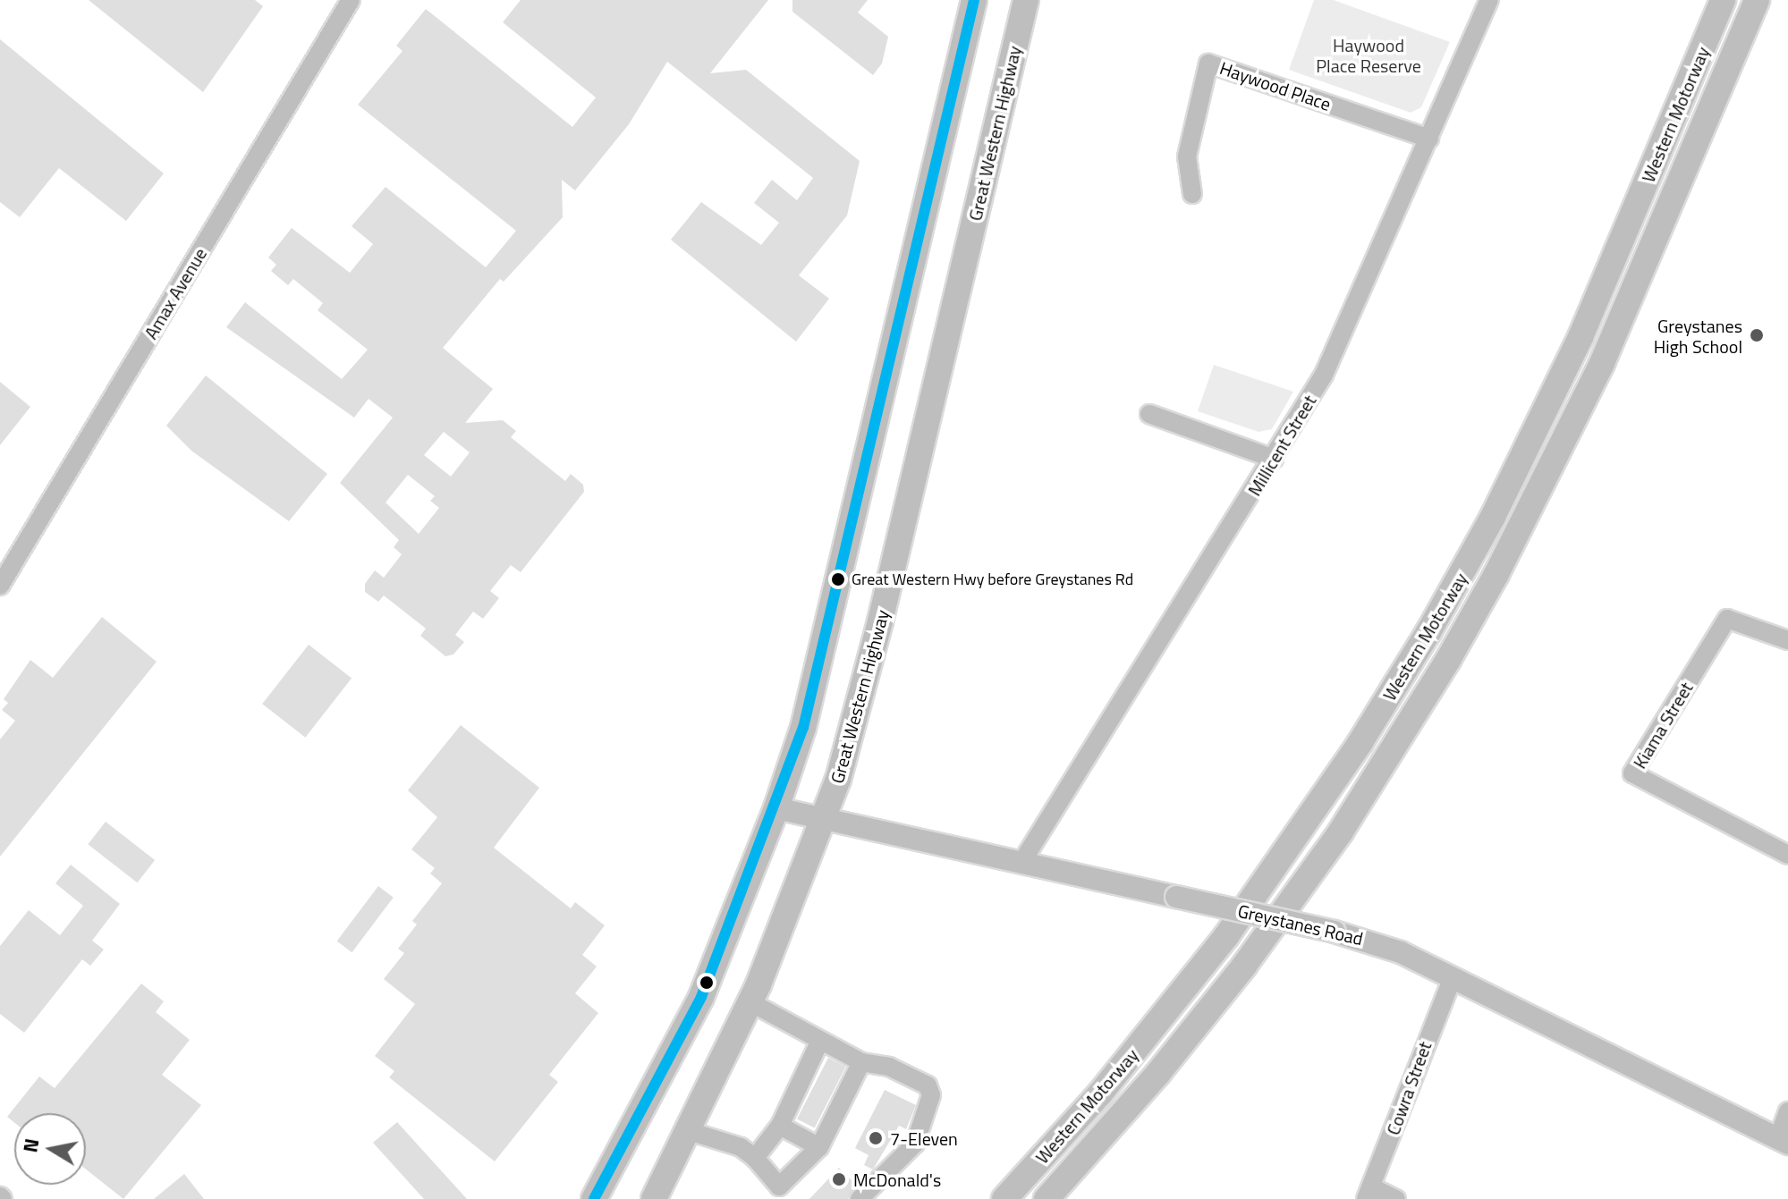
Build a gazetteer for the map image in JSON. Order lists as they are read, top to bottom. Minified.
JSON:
{"streets":{"highway":["Western Motorway","Great Western Highway"],"main road":["Greystanes Road"],"street":["Haywood Place","Amax Avenue","Millicent Street","Kiama Street","Cowra Street"]},"crossings":[["Haywood Place","Millicent Street"],["Great Western Highway","Greystanes Road"],["Millicent Street","Greystanes Road"],["Greystanes Road","Cowra Street"]],"parks":["Haywood Place Reserve"],"places":["Greystanes High School","Great Western Hwy before Greystanes Rd","7-Eleven","McDonald's"],"north":"left"}
